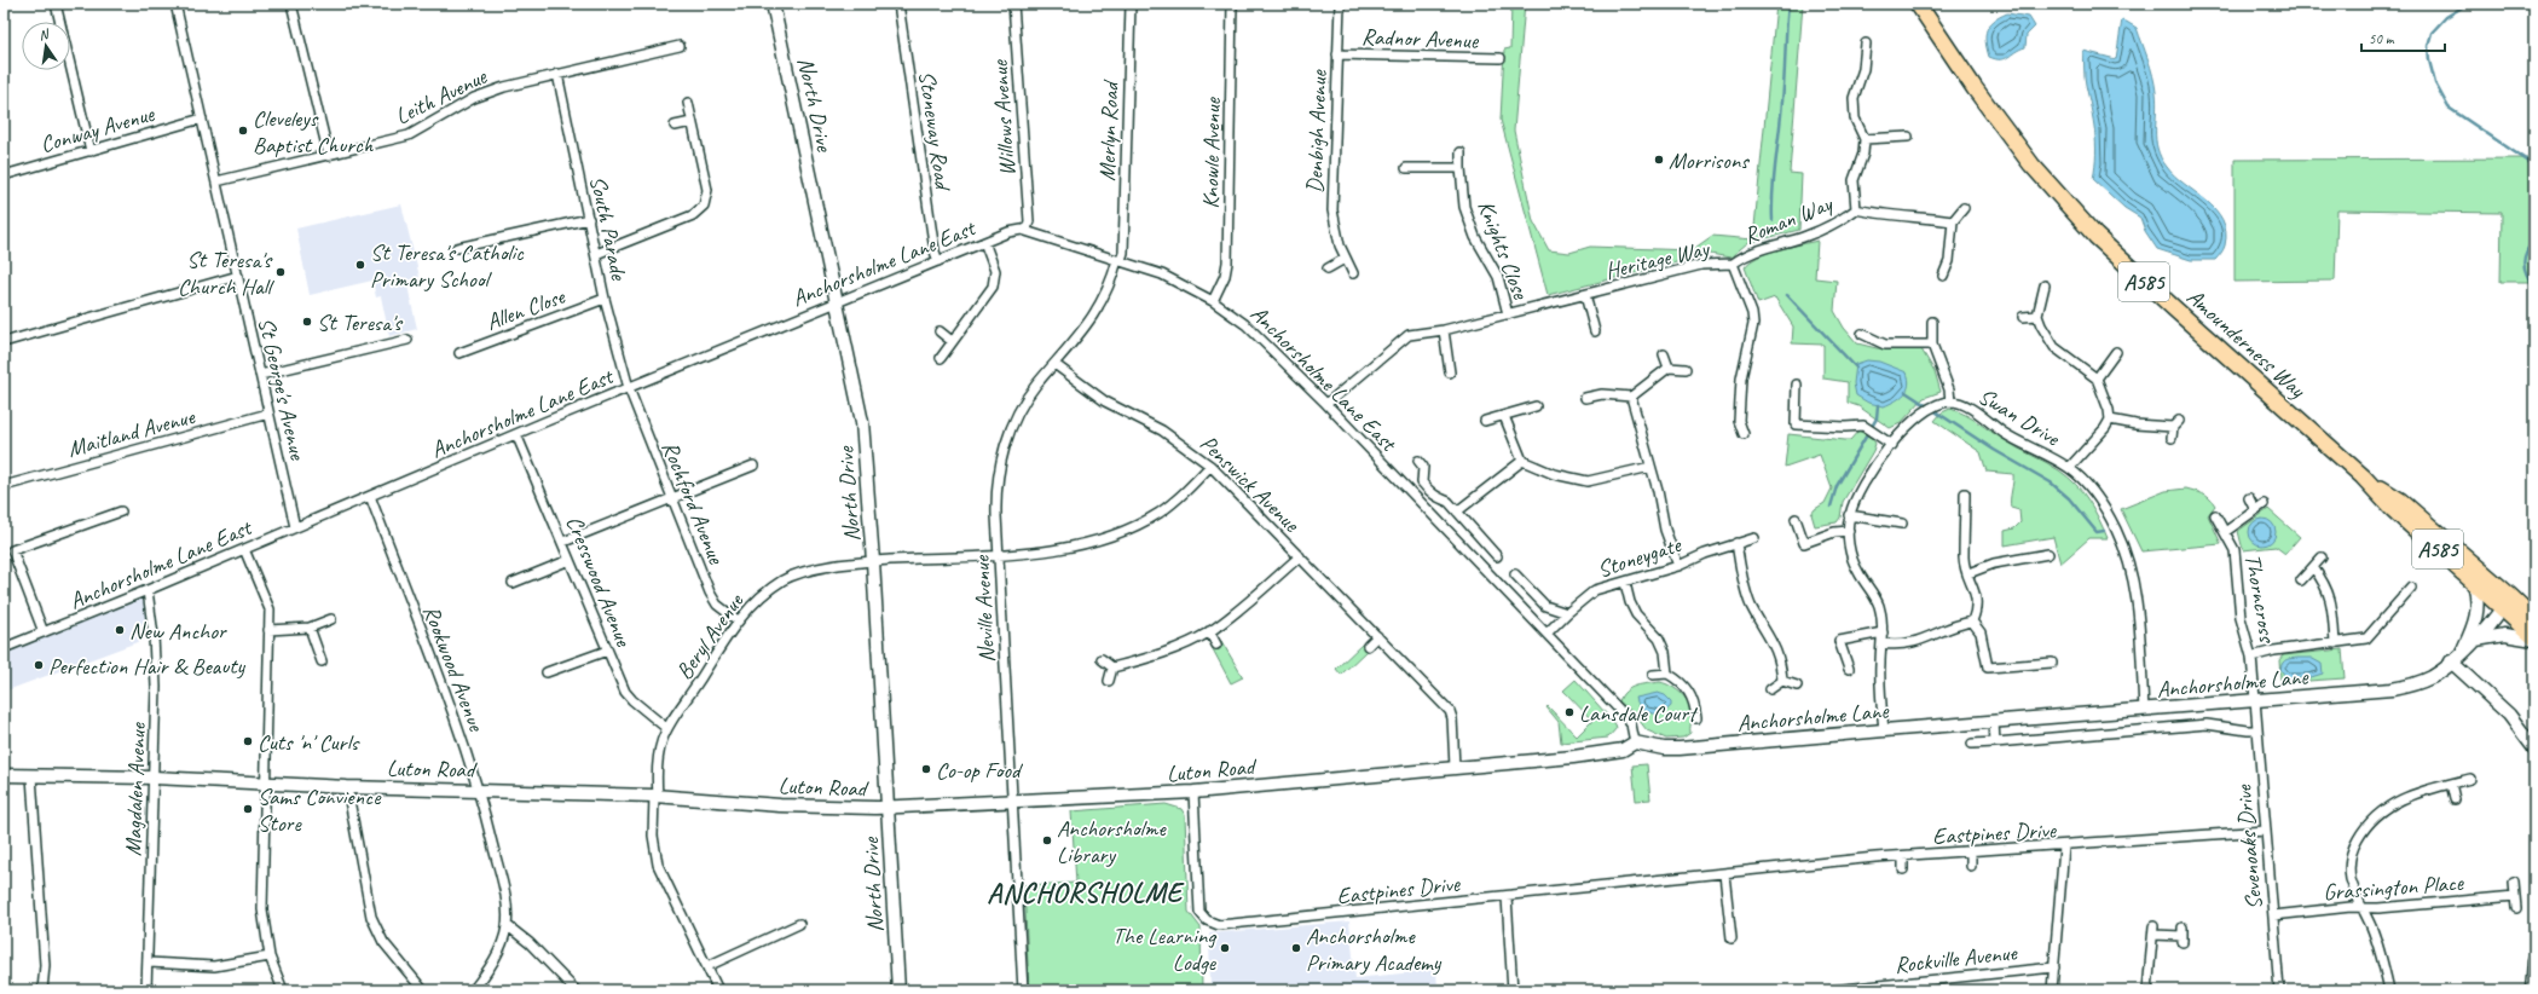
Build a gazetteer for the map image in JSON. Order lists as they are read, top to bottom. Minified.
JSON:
{"streets":{"highway":["A585","Amounderness Way"],"street":["Radnor Avenue","Leith Avenue","North Drive","Willows Avenue","Conway Avenue","Stoneway Road","Merlyn Road","Denbigh Avenue","Knowle Avenue","Roman Way","South Parade","Knights Close","Heritage Way","Anchorsholme Lane East","Allen Close","St George's Avenue","Swan Drive","Maitland Avenue","Penswick Avenue","Rochford Avenue","Stoneygate","Cresswood Avenue","Thorncross","Neville Avenue","Beryl Avenue","Rookwood Avenue","Anchorsholme Lane","Luton Road","Magdalen Avenue","Eastpines Drive","Sevenoaks Drive","Grassington Place","Rockville Avenue"]},"crossings":[["Radnor Avenue","Denbigh Avenue"],["Leith Avenue","South Parade"],["Leith Avenue","St George's Avenue"],["North Drive","Anchorsholme Lane East"],["North Drive","Beryl Avenue"],["North Drive","Luton Road"],["Willows Avenue","Anchorsholme Lane East"],["Conway Avenue","St George's Avenue"],["Stoneway Road","Anchorsholme Lane East"],["Merlyn Road","Anchorsholme Lane East"],["Merlyn Road","Neville Avenue"],["Knowle Avenue","Anchorsholme Lane East"],["Roman Way","Heritage Way"],["South Parade","Anchorsholme Lane East"],["South Parade","Allen Close"],["South Parade","Rochford Avenue"],["Knights Close","Heritage Way"],["Heritage Way","Anchorsholme Lane East"],["Anchorsholme Lane East","St George's Avenue"],["Anchorsholme Lane East","Rochford Avenue"],["Anchorsholme Lane East","Stoneygate"],["Anchorsholme Lane East","Cresswood Avenue"],["Anchorsholme Lane East","Neville Avenue"],["Anchorsholme Lane East","Rookwood Avenue"],["Anchorsholme Lane East","Anchorsholme Lane"],["Anchorsholme Lane East","Luton Road"],["Anchorsholme Lane East","Magdalen Avenue"],["Amounderness Way","Anchorsholme Lane"],["St George's Avenue","Maitland Avenue"],["Swan Drive","Anchorsholme Lane"],["Penswick Avenue","Neville Avenue"],["Penswick Avenue","Beryl Avenue"],["Penswick Avenue","Luton Road"],["Rochford Avenue","Beryl Avenue"],["Cresswood Avenue","Beryl Avenue"],["Thorncross","Anchorsholme Lane"],["Thorncross","Sevenoaks Drive"],["Neville Avenue","Beryl Avenue"],["Neville Avenue","Luton Road"],["Beryl Avenue","Luton Road"],["Rookwood Avenue","Luton Road"],["Anchorsholme Lane","Luton Road"],["Anchorsholme Lane","Sevenoaks Drive"],["Luton Road","Magdalen Avenue"],["Luton Road","Eastpines Drive"],["Eastpines Drive","Sevenoaks Drive"],["Sevenoaks Drive","Grassington Place"]],"districts":["ANCHORSHOLME"],"places":["Cleveleys Baptist Church","Morrisons","St Teresa's Catholic Primary School","St Teresa's Church Hall","St Teresa's","New Anchor","Perfection Hair & Beauty","Lansdale Court","Cuts 'n' Curls","Co-op Food","Sams Convience Store","Anchorsholme Library","The Learning Lodge","Anchorsholme Primary Academy"],"scale_bar":"50 m","north":"top"}
